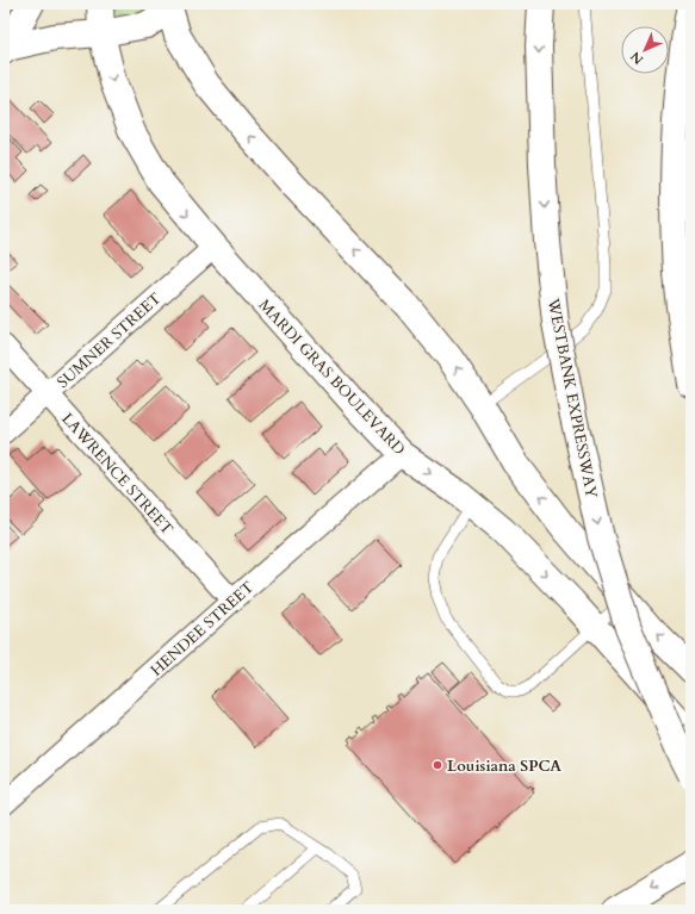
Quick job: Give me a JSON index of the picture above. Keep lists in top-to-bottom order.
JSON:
{
  "streets": {
    "main road": ["MARDI GRAS BOULEVARD", "WESTBANK EXPRESSWAY"],
    "street": ["SUMNER STREET", "LAWRENCE STREET", "HENDEE STREET"]
  },
  "crossings": [
    ["SUMNER STREET", "MARDI GRAS BOULEVARD"],
    ["SUMNER STREET", "LAWRENCE STREET"],
    ["MARDI GRAS BOULEVARD", "HENDEE STREET"],
    ["LAWRENCE STREET", "HENDEE STREET"]
  ],
  "places": ["Louisiana SPCA"],
  "north": "bottom left"
}
